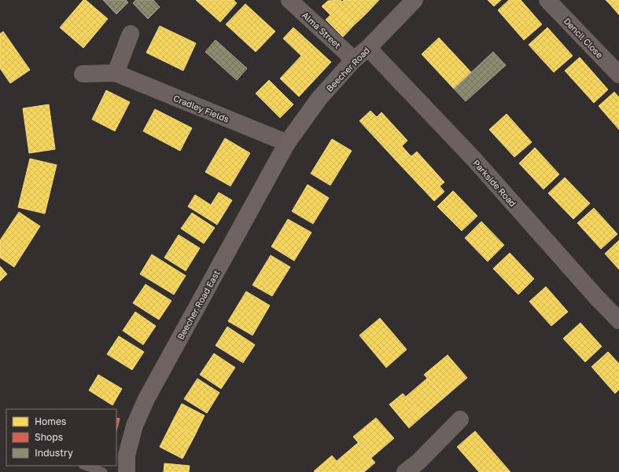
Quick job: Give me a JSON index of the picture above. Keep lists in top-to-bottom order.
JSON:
{
  "streets": {
    "street": [
      "Alma Street",
      "Dencil Close",
      "Beecher Road",
      "Cradley Fields",
      "Parkside Road",
      "Beecher Road East"
    ]
  },
  "crossings": [
    ["Alma Street", "Beecher Road"],
    ["Beecher Road", "Cradley Fields"],
    ["Beecher Road", "Parkside Road"],
    ["Beecher Road", "Beecher Road East"],
    ["Cradley Fields", "Beecher Road East"]
  ],
  "legend": ["Homes", "Shops", "Industry"]
}
